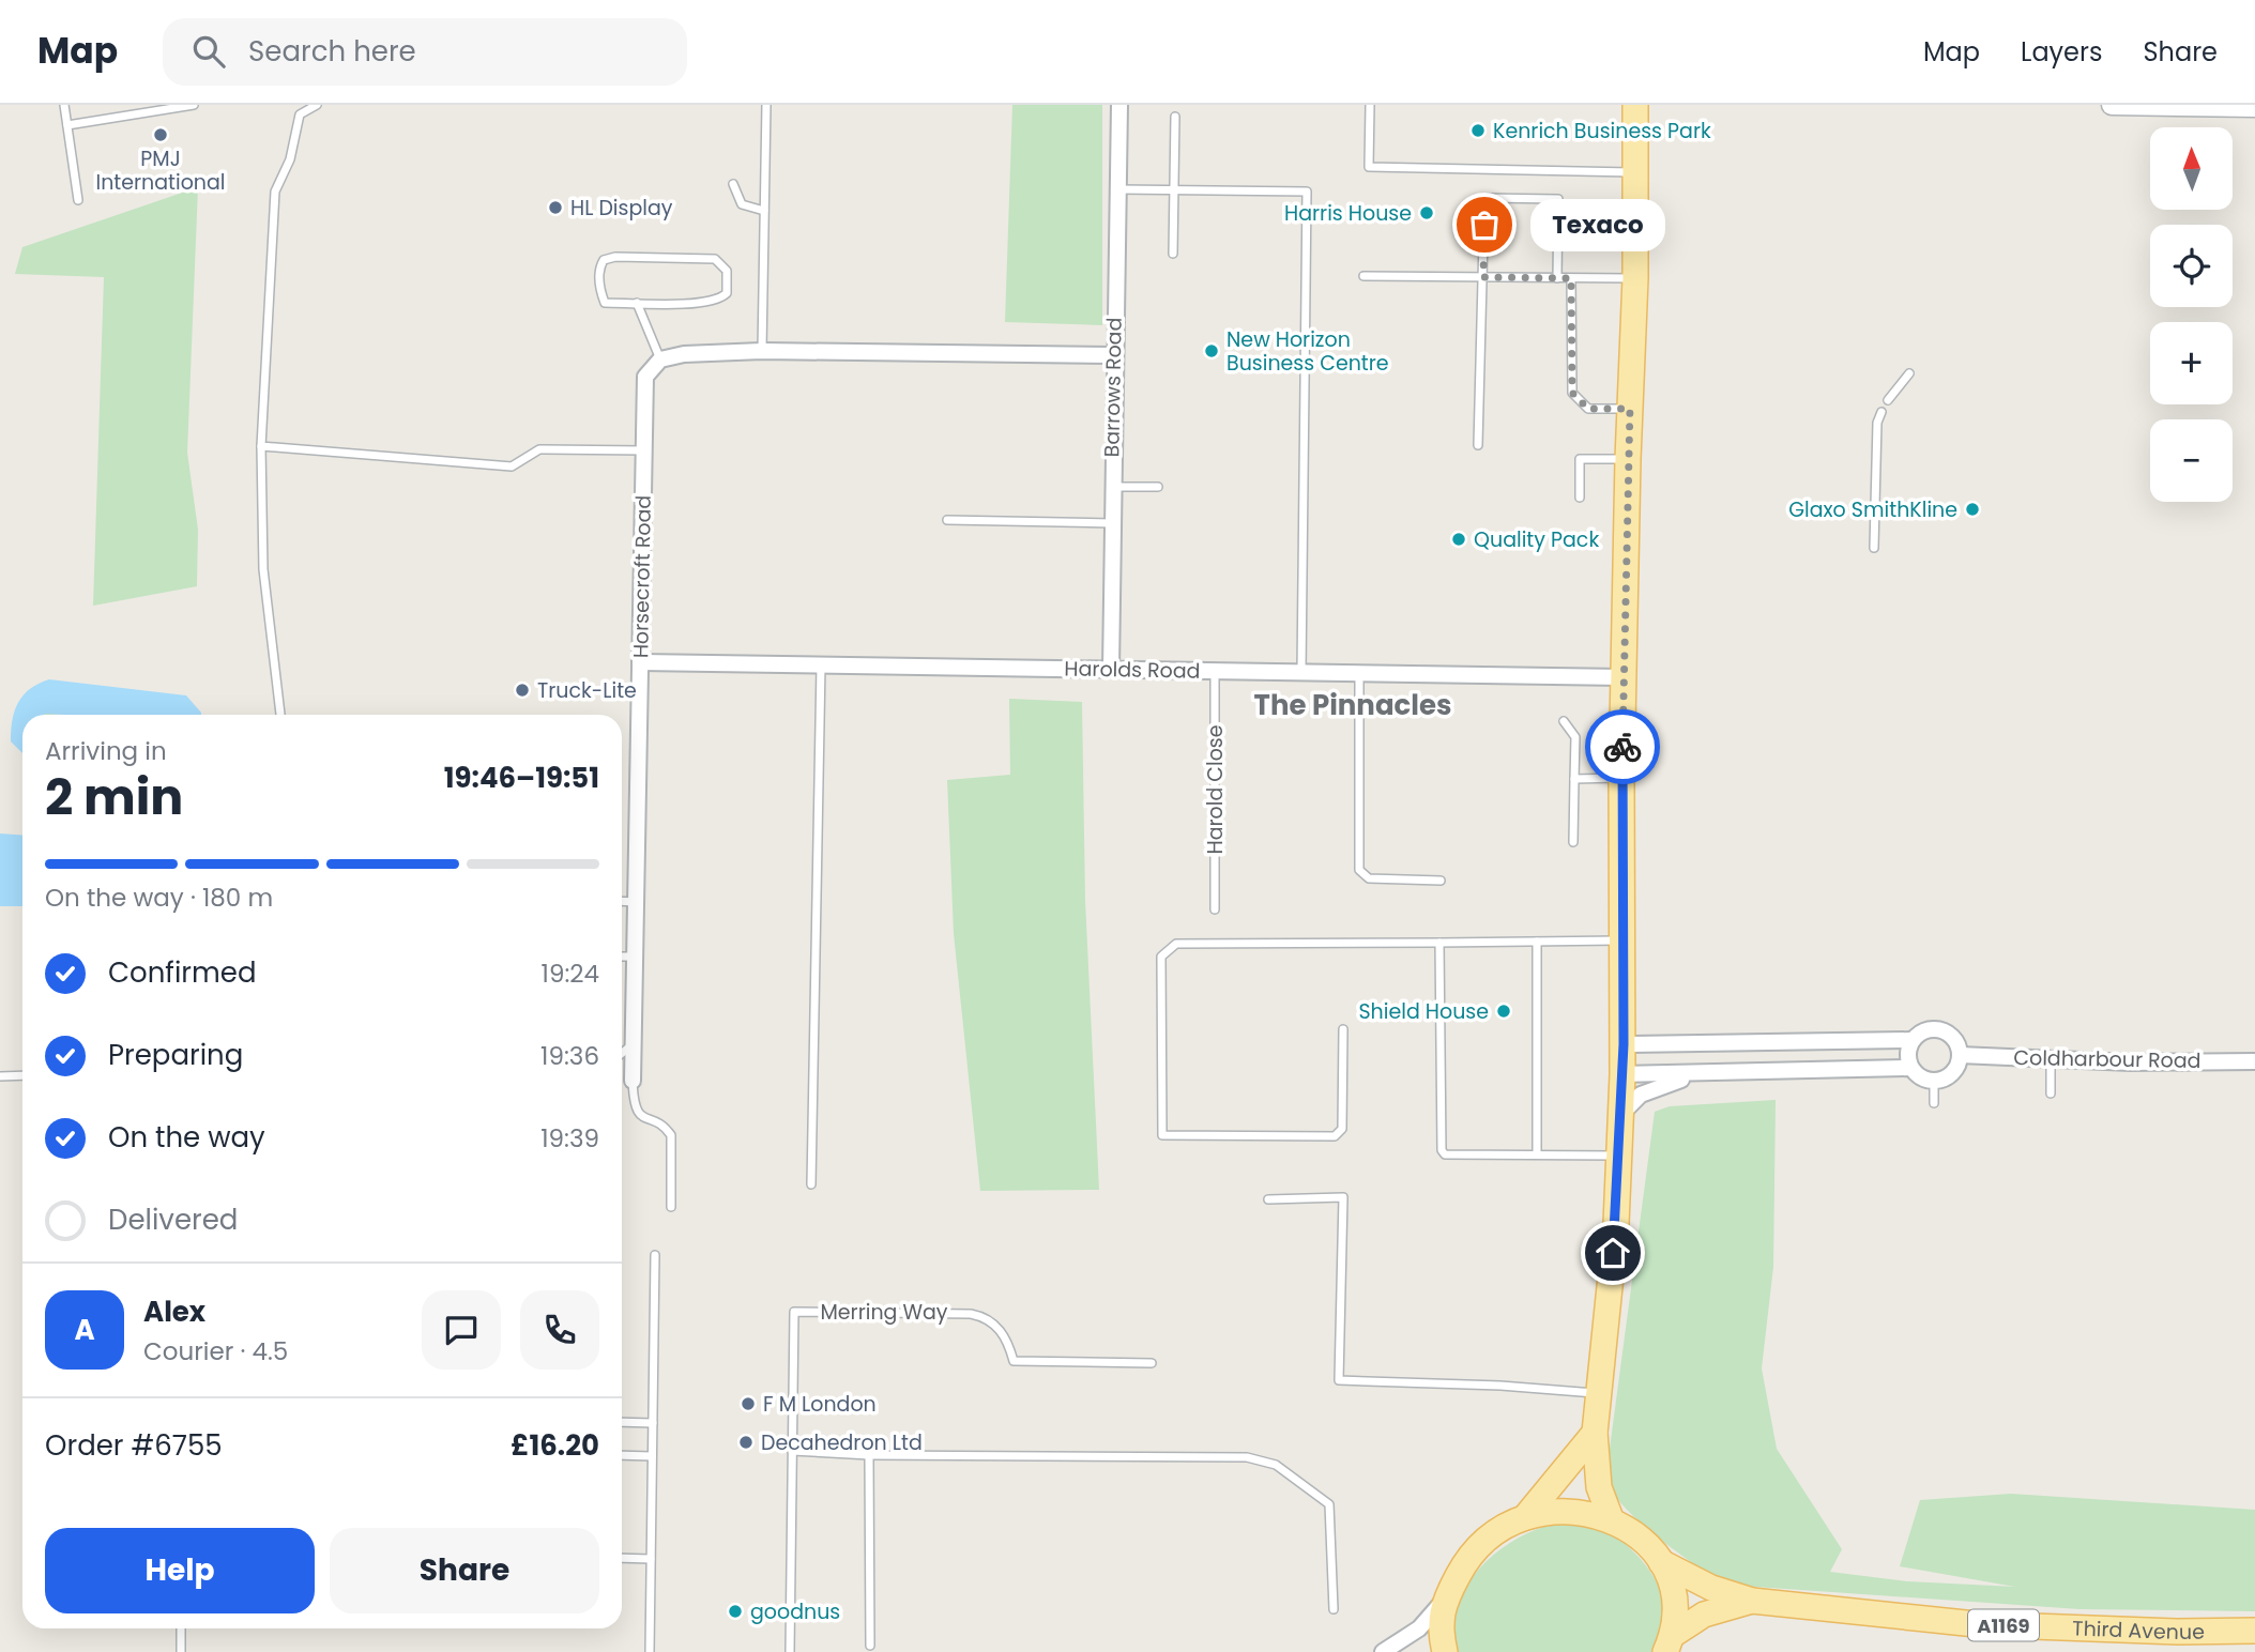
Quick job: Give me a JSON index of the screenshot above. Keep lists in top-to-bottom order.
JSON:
{
  "streets": {
    "main road": ["A1169", "Third Avenue"],
    "street": [
      "Barrows Road",
      "Horsecroft Road",
      "Harolds Road",
      "Coldharbour Road"
    ],
    "lane": ["Harold Close", "Merring Way"]
  },
  "crossings": [
    ["Barrows Road", "Harolds Road"],
    ["Horsecroft Road", "Harolds Road"],
    ["Harolds Road", "Harold Close"]
  ],
  "districts": ["The Pinnacles"],
  "places": [
    "Kenrich Business Park",
    "PMJ International",
    "HL Display",
    "Harris House",
    "Texaco",
    "New Horizon Business Centre",
    "Glaxo SmithKline",
    "Quality Pack",
    "Truck-Lite",
    "Shield House",
    "F M London",
    "Decahedron Ltd",
    "goodnus"
  ],
  "north": "top",
  "page": {
    "header": "Map",
    "search": "Search here",
    "nav": ["Map", "Layers", "Share"],
    "map_buttons": ["+", "−"],
    "bubble": "Texaco",
    "heading": ["2 min", "Arriving in", "19:46–19:51"],
    "panel": [
      "Alex",
      "Courier · 4.5",
      "Order #6755",
      "£16.20"
    ],
    "bar": "On the way · 180 m",
    "list": [
      ["Confirmed", "19:24"],
      ["Preparing", "19:36"],
      ["On the way", "19:39"],
      "Delivered"
    ],
    "round": "A",
    "buttons": ["Help", "Share"]
  }
}
